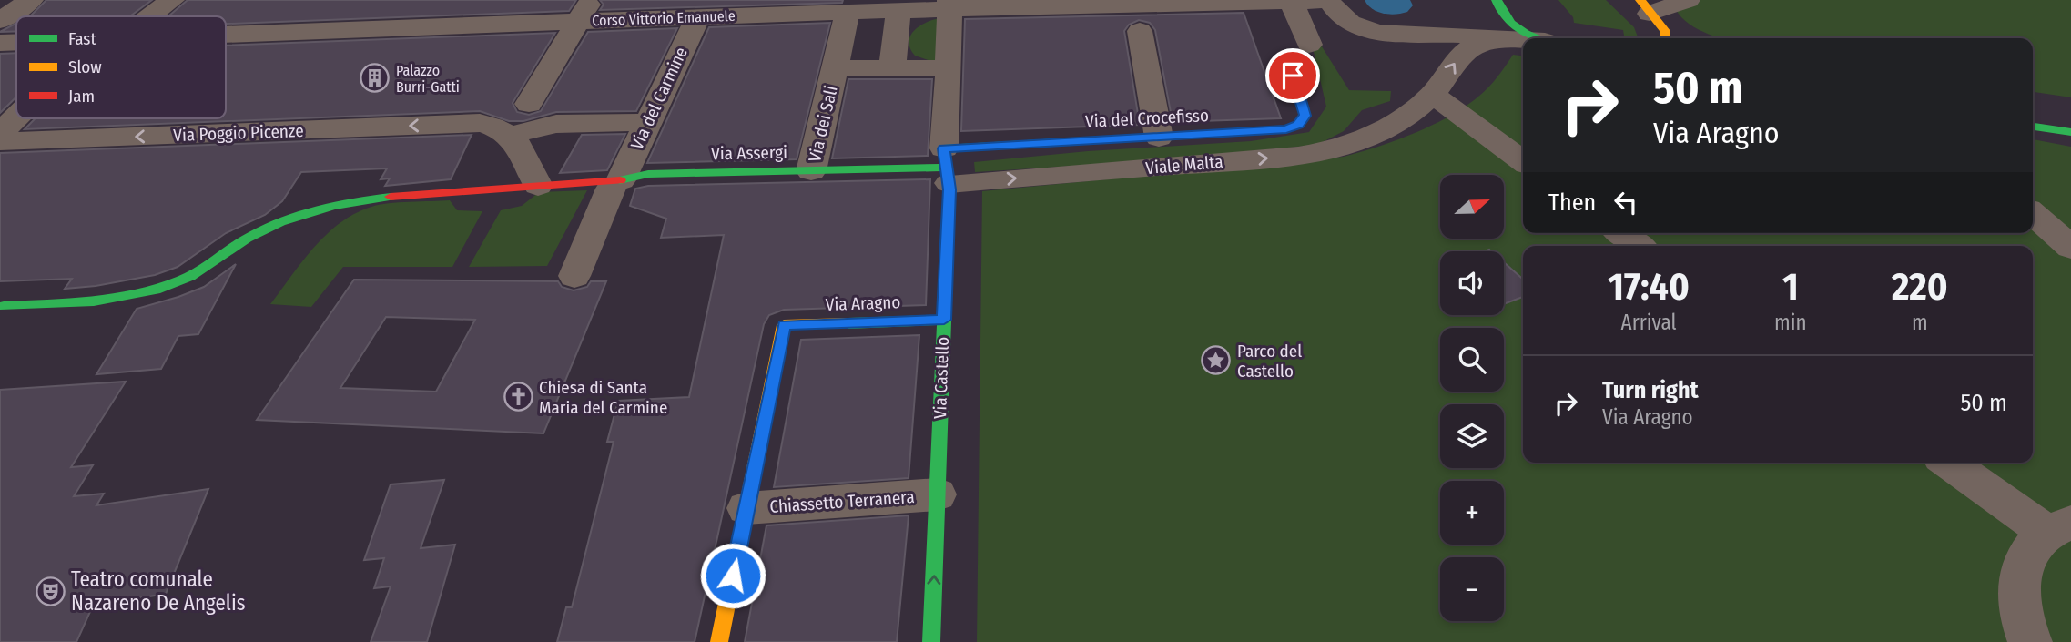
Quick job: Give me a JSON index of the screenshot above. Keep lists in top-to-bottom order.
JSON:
{
  "streets": {
    "street": [
      "Corso Vittorio Emanuele",
      "Via del Carmine",
      "Via del Crocefisso",
      "Via dei Sali",
      "Via Poggio Picenze",
      "Via Assergi",
      "Viale Malta",
      "Via Aragno",
      "Via Castello",
      "Chiassetto Terranera"
    ]
  },
  "crossings": [
    ["Corso Vittorio Emanuele", "Via del Carmine"],
    ["Corso Vittorio Emanuele", "Via dei Sali"],
    ["Corso Vittorio Emanuele", "Via Castello"],
    ["Via del Carmine", "Via Assergi"],
    ["Via del Crocefisso", "Via Assergi"],
    ["Via del Crocefisso", "Viale Malta"],
    ["Via del Crocefisso", "Via Castello"],
    ["Via dei Sali", "Via Assergi"],
    ["Via Assergi", "Viale Malta"],
    ["Via Assergi", "Via Castello"],
    ["Viale Malta", "Via Castello"],
    ["Via Aragno", "Via Castello"],
    ["Via Aragno", "Chiassetto Terranera"],
    ["Via Castello", "Chiassetto Terranera"]
  ],
  "one_way": ["Via Poggio Picenze", "Viale Malta"],
  "places": {
    "building": ["Palazzo Burri-Gatti"],
    "place": ["Parco del Castello"],
    "church": ["Chiesa di Santa Maria del Carmine"],
    "theatre": ["Teatro comunale Nazareno De Angelis"]
  },
  "legend": ["Fast", "Slow", "Jam"],
  "north": "right",
  "page": {
    "turn": ["50 m", "Via Aragno"],
    "then": "Then",
    "map_buttons": ["+", "−"],
    "eta": [
      "17:40",
      "Arrival",
      "1",
      "min",
      "220",
      "m"
    ],
    "list": [
      {
        "name": "Turn right",
        "note": "Via Aragno",
        "value": "50 m"
      }
    ]
  }
}
